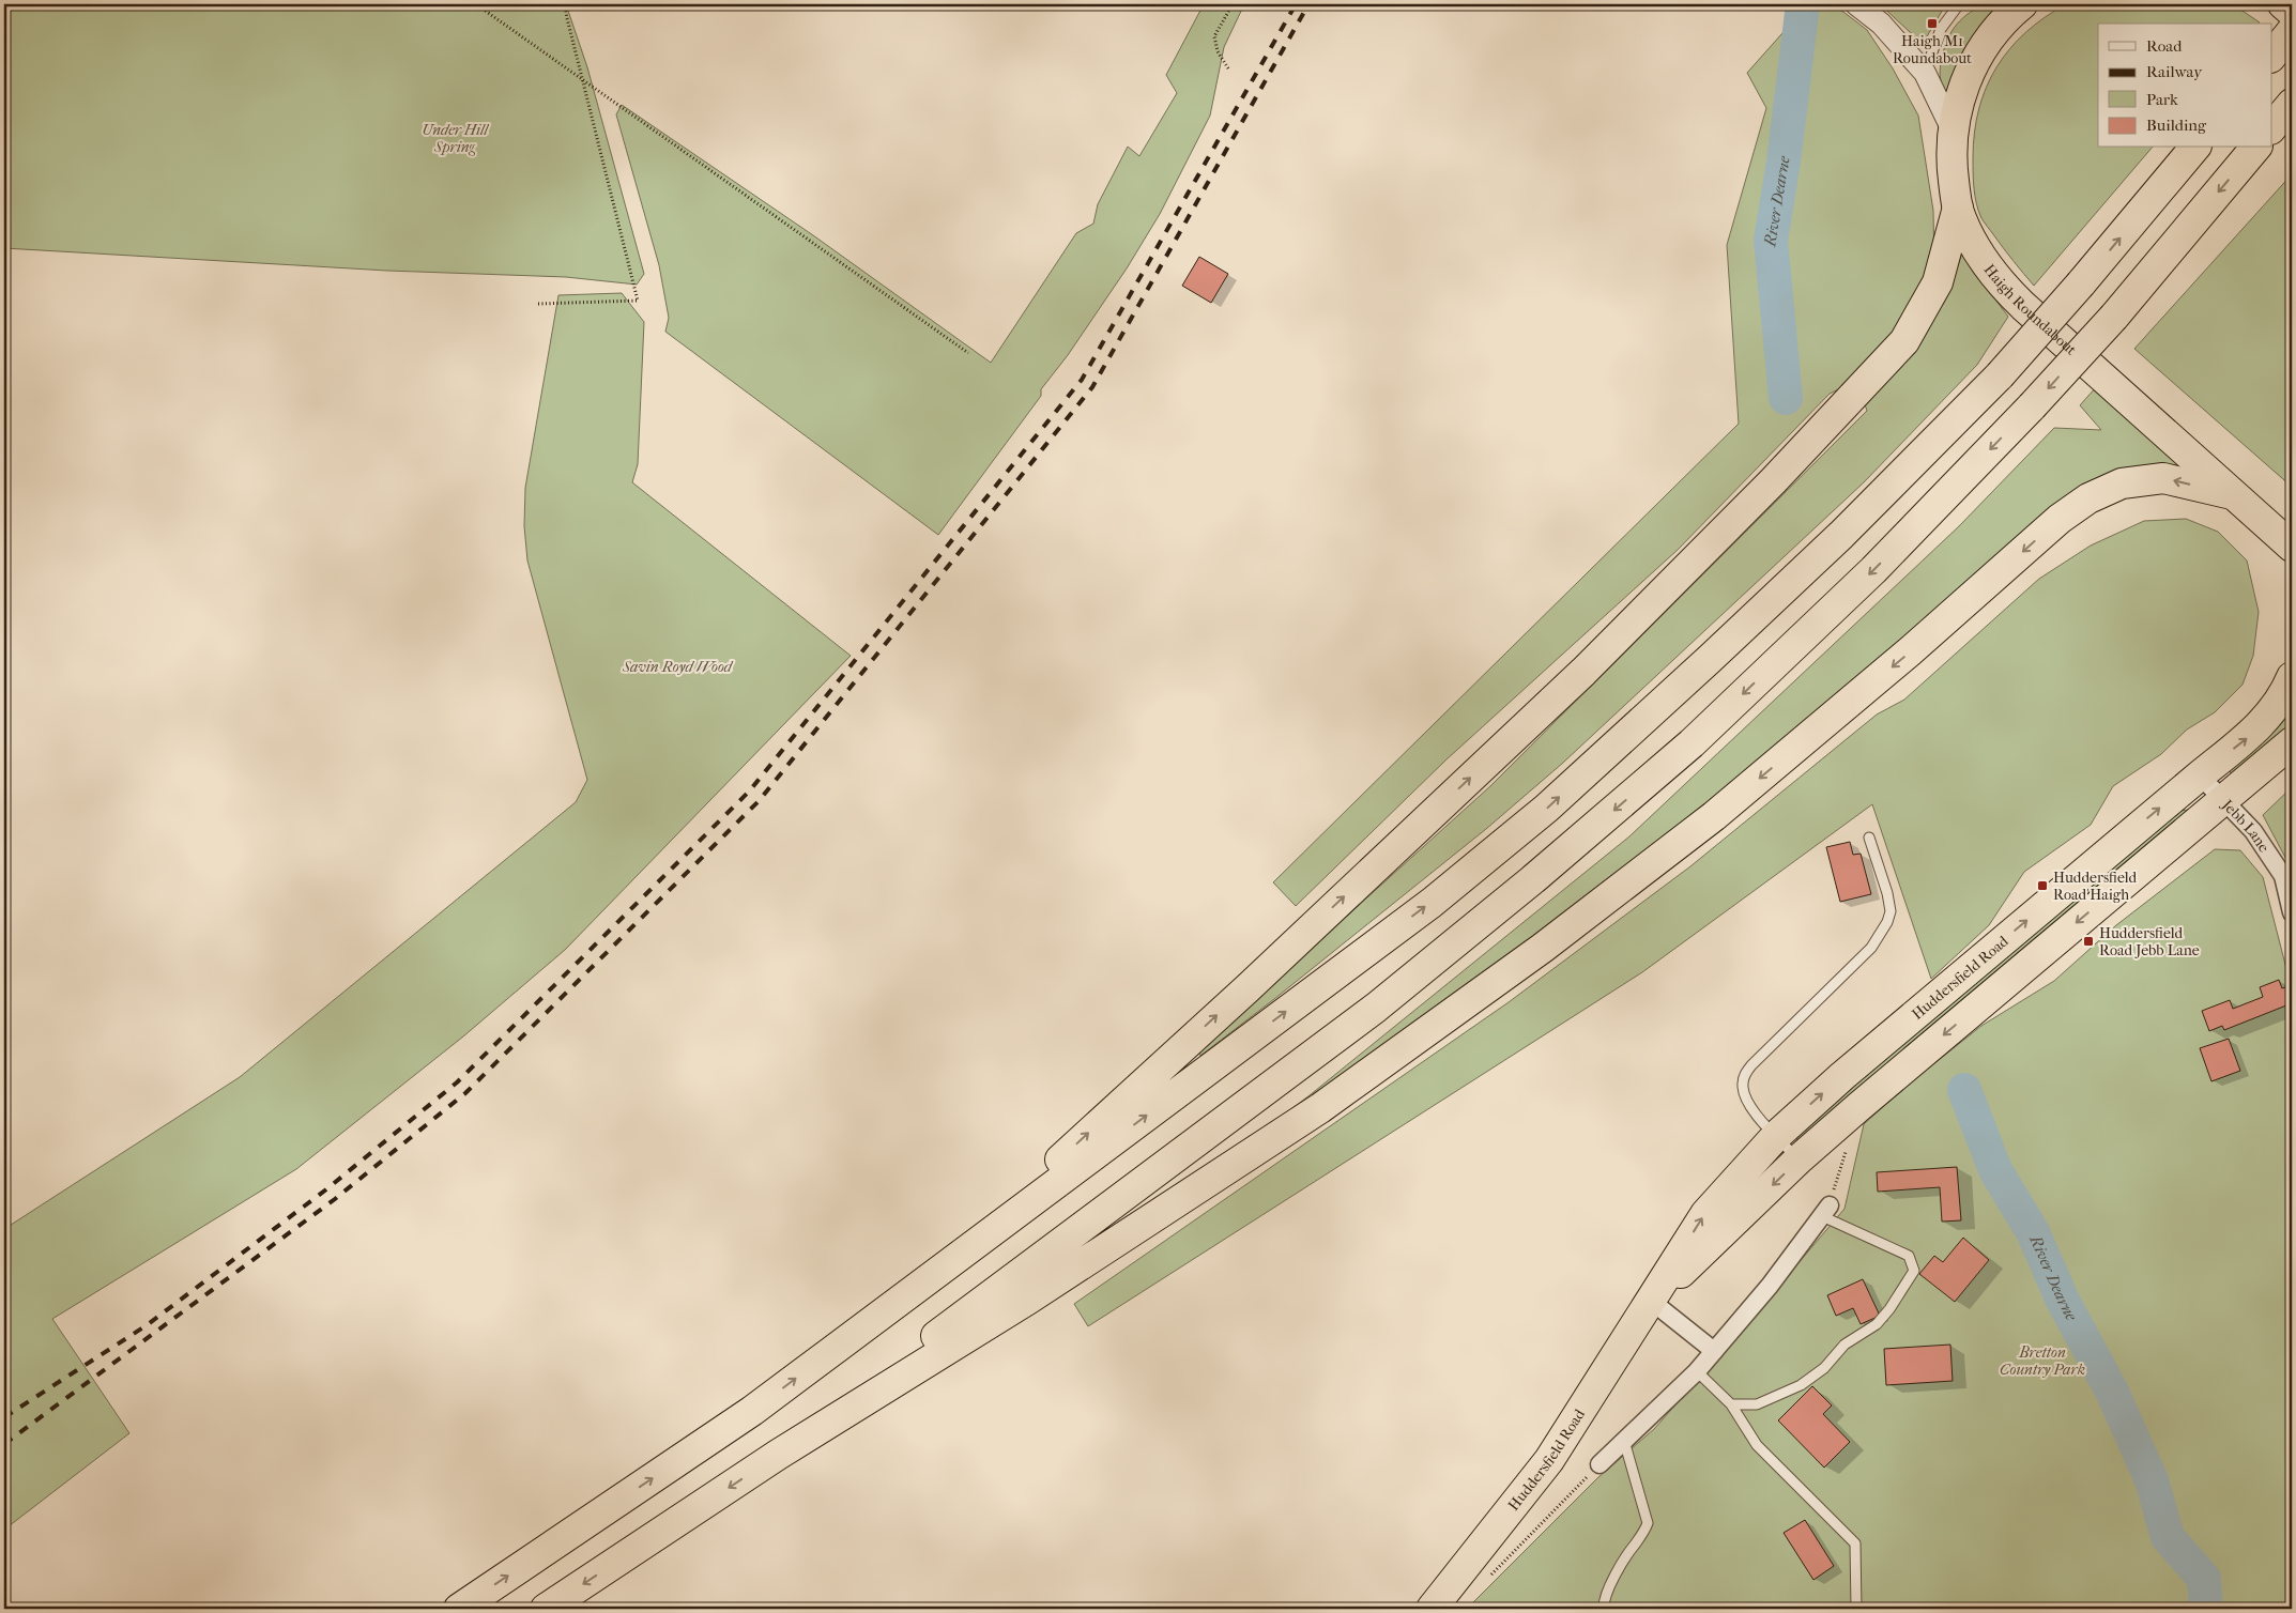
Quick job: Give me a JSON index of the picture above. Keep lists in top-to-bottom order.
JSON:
{
  "streets": {
    "highway": ["Haigh Roundabout", "Huddersfield Road"],
    "street": ["Jebb Lane"]
  },
  "crossings": [
    ["Jebb Lane", "Huddersfield Road"]
  ],
  "water": ["River Dearne"],
  "parks": ["Under Hill Spring", "Savin Royd Wood", "Bretton Country Park"],
  "places": {
    "transit": ["Haigh/M1 Roundabout", "Huddersfield Road Haigh", "Huddersfield Road Jebb Lane"]
  },
  "legend": [
    "Road",
    "Railway",
    "Park",
    "Building"
  ]
}
